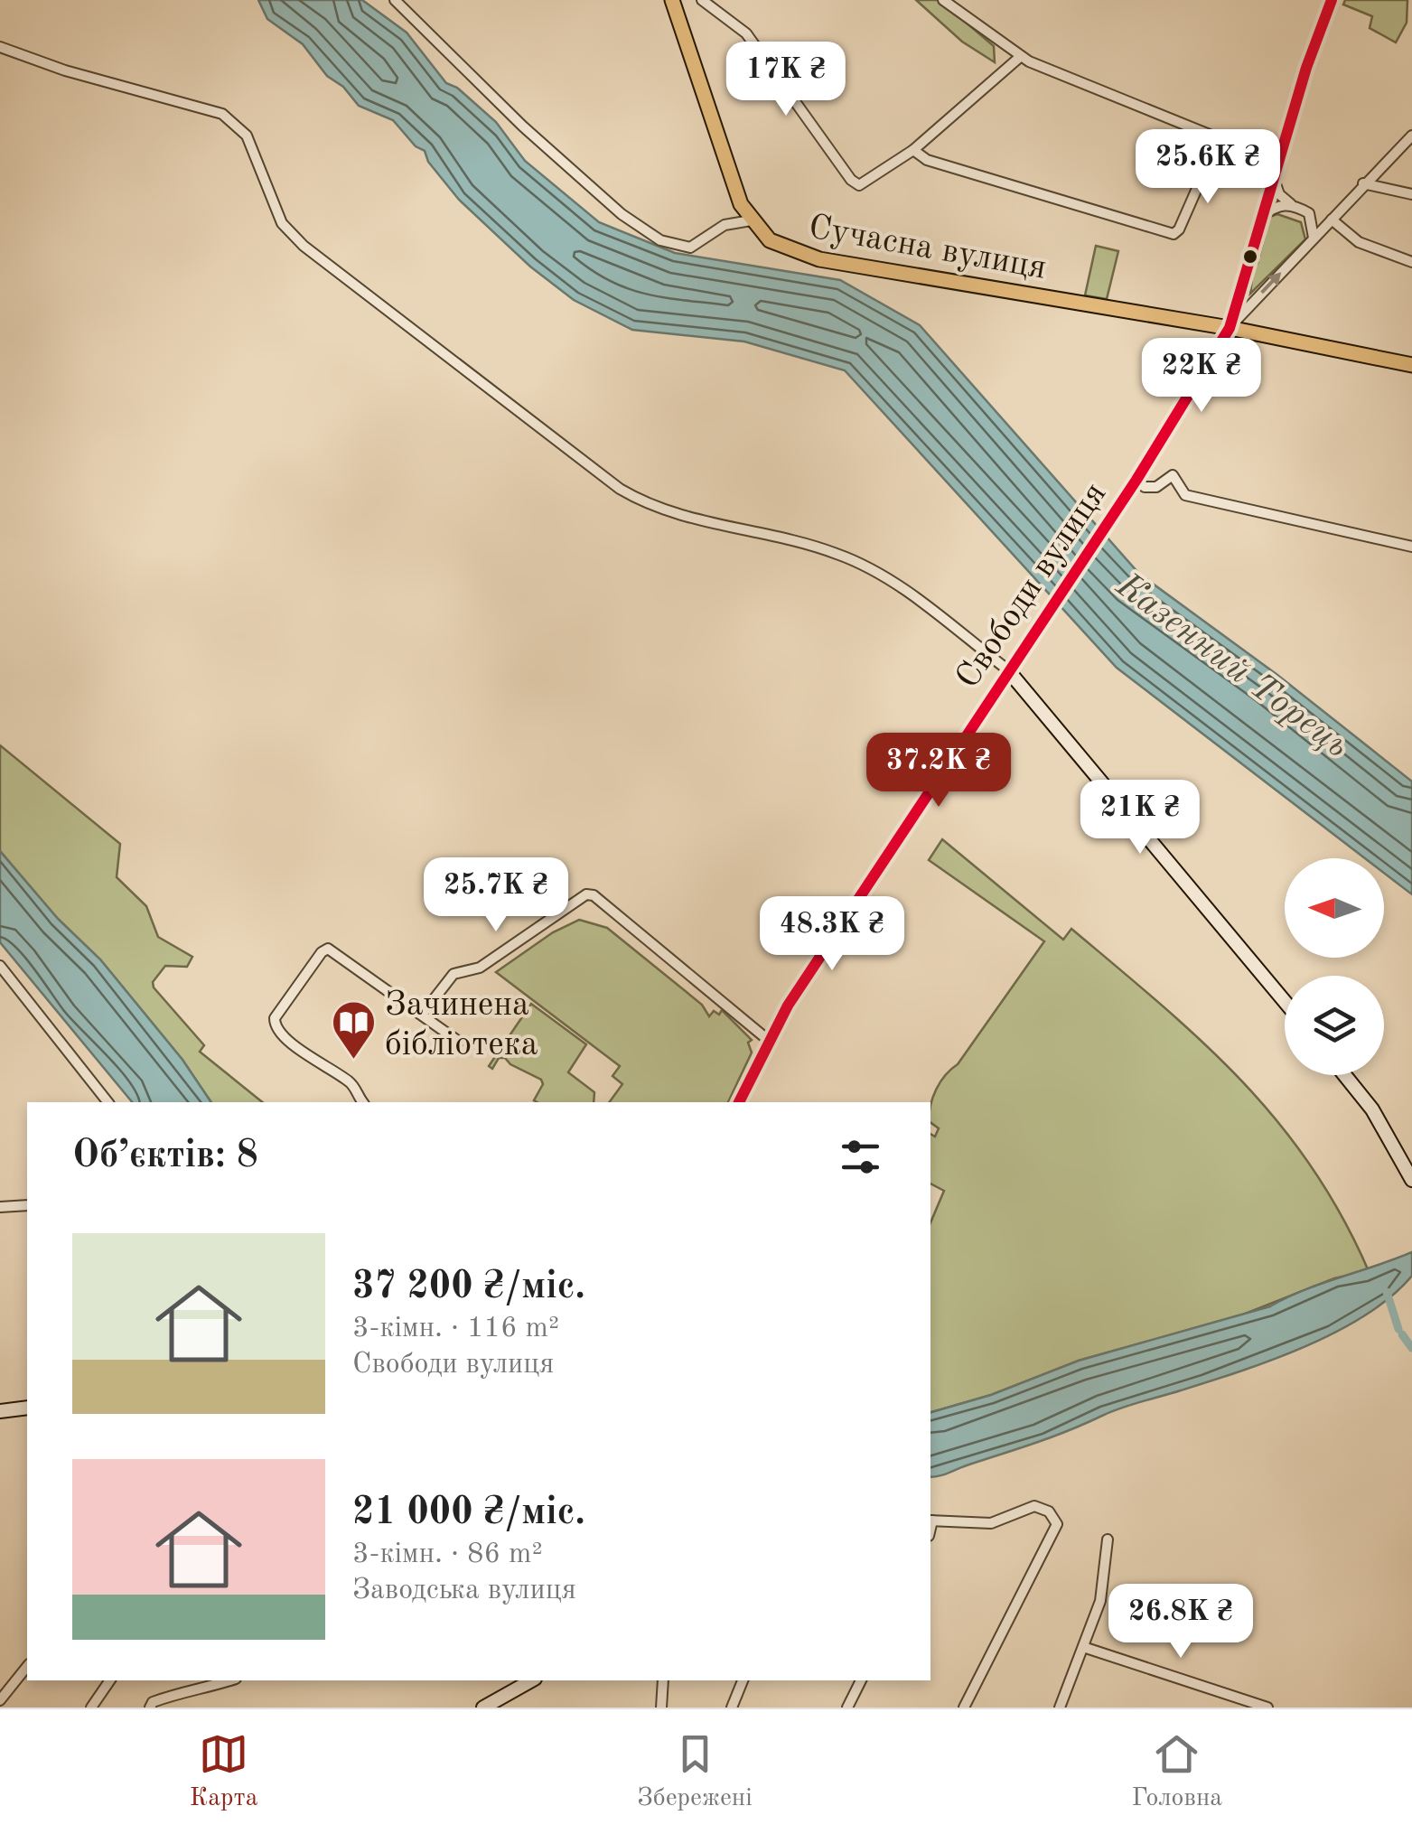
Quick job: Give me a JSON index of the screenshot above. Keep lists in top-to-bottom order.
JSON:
{
  "streets": {
    "main road": ["Сучасна вулиця", "Свободи вулиця"]
  },
  "crossings": [
    ["Сучасна вулиця", "Свободи вулиця"]
  ],
  "water": ["Казенний Торець"],
  "places": {
    "library": ["Зачинена бібліотека"]
  },
  "north": "left",
  "page": {
    "price": [
      "17K ₴",
      "25.6K ₴",
      "22K ₴",
      "37.2K ₴",
      "21K ₴",
      "25.7K ₴",
      "48.3K ₴",
      "26.8K ₴"
    ],
    "heading": "Об’єктів: 8",
    "list": [
      {
        "name": "37 200 ₴/міс.",
        "note": "3-кімн. · 116 m² · Свободи вулиця"
      },
      {
        "name": "21 000 ₴/міс.",
        "note": "3-кімн. · 86 m² · Заводська вулиця"
      }
    ],
    "tabs": ["Карта", "Збережені", "Головна"]
  }
}
